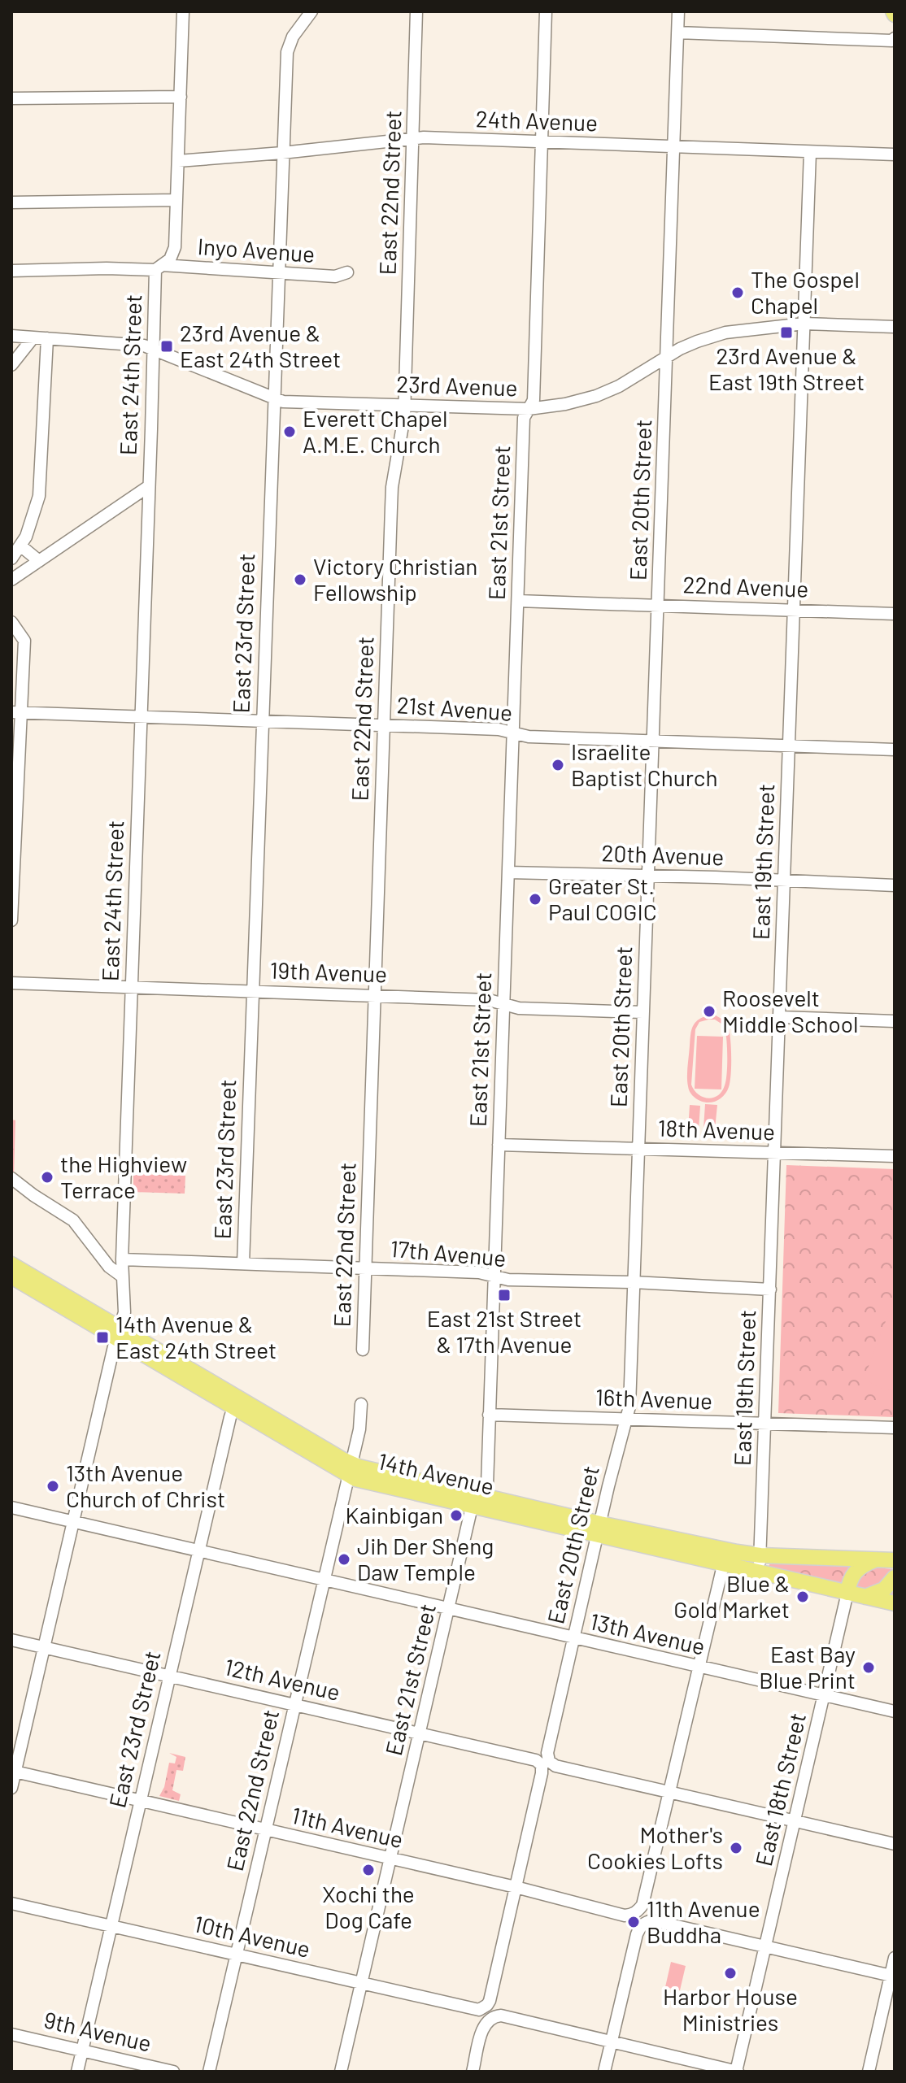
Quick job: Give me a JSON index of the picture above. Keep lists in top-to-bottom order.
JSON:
{
  "streets": {
    "main road": ["14th Avenue"],
    "street": [
      "24th Avenue",
      "East 22nd Street",
      "Inyo Avenue",
      "East 24th Street",
      "23rd Avenue",
      "East 20th Street",
      "East 21st Street",
      "22nd Avenue",
      "East 23rd Street",
      "21st Avenue",
      "20th Avenue",
      "East 19th Street",
      "19th Avenue",
      "18th Avenue",
      "17th Avenue",
      "16th Avenue",
      "13th Avenue",
      "12th Avenue",
      "East 18th Street",
      "11th Avenue",
      "10th Avenue",
      "9th Avenue"
    ]
  },
  "crossings": [
    ["24th Avenue", "East 22nd Street"],
    ["24th Avenue", "East 24th Street"],
    ["24th Avenue", "East 20th Street"],
    ["24th Avenue", "East 21st Street"],
    ["24th Avenue", "East 23rd Street"],
    ["24th Avenue", "East 19th Street"],
    ["East 22nd Street", "23rd Avenue"],
    ["East 22nd Street", "21st Avenue"],
    ["East 22nd Street", "19th Avenue"],
    ["East 22nd Street", "17th Avenue"],
    ["East 22nd Street", "14th Avenue"],
    ["East 22nd Street", "13th Avenue"],
    ["East 22nd Street", "12th Avenue"],
    ["East 22nd Street", "11th Avenue"],
    ["East 22nd Street", "10th Avenue"],
    ["Inyo Avenue", "East 24th Street"],
    ["Inyo Avenue", "East 23rd Street"],
    ["East 24th Street", "23rd Avenue"],
    ["East 24th Street", "21st Avenue"],
    ["East 24th Street", "19th Avenue"],
    ["East 24th Street", "17th Avenue"],
    ["East 24th Street", "14th Avenue"],
    ["East 24th Street", "13th Avenue"],
    ["East 24th Street", "12th Avenue"],
    ["East 24th Street", "11th Avenue"],
    ["23rd Avenue", "East 20th Street"],
    ["23rd Avenue", "East 21st Street"],
    ["23rd Avenue", "East 23rd Street"],
    ["23rd Avenue", "East 19th Street"],
    ["East 20th Street", "22nd Avenue"],
    ["East 20th Street", "21st Avenue"],
    ["East 20th Street", "20th Avenue"],
    ["East 20th Street", "19th Avenue"],
    ["East 20th Street", "18th Avenue"],
    ["East 20th Street", "17th Avenue"],
    ["East 20th Street", "16th Avenue"],
    ["East 20th Street", "14th Avenue"],
    ["East 20th Street", "13th Avenue"],
    ["East 20th Street", "12th Avenue"],
    ["East 20th Street", "11th Avenue"],
    ["East 20th Street", "10th Avenue"],
    ["East 21st Street", "22nd Avenue"],
    ["East 21st Street", "21st Avenue"],
    ["East 21st Street", "20th Avenue"],
    ["East 21st Street", "19th Avenue"],
    ["East 21st Street", "18th Avenue"],
    ["East 21st Street", "17th Avenue"],
    ["East 21st Street", "16th Avenue"],
    ["East 21st Street", "14th Avenue"],
    ["East 21st Street", "13th Avenue"],
    ["East 21st Street", "12th Avenue"],
    ["East 21st Street", "11th Avenue"],
    ["East 21st Street", "10th Avenue"],
    ["22nd Avenue", "East 19th Street"],
    ["East 23rd Street", "21st Avenue"],
    ["East 23rd Street", "19th Avenue"],
    ["East 23rd Street", "17th Avenue"],
    ["East 23rd Street", "14th Avenue"],
    ["East 23rd Street", "13th Avenue"],
    ["East 23rd Street", "12th Avenue"],
    ["East 23rd Street", "11th Avenue"],
    ["East 23rd Street", "10th Avenue"],
    ["East 23rd Street", "9th Avenue"],
    ["21st Avenue", "East 19th Street"],
    ["20th Avenue", "East 19th Street"],
    ["East 19th Street", "18th Avenue"],
    ["East 19th Street", "17th Avenue"],
    ["East 19th Street", "16th Avenue"],
    ["East 19th Street", "14th Avenue"],
    ["14th Avenue", "East 18th Street"],
    ["13th Avenue", "East 18th Street"],
    ["12th Avenue", "East 18th Street"],
    ["12th Avenue", "11th Avenue"],
    ["East 18th Street", "10th Avenue"]
  ],
  "places": {
    "other": [
      "The Gospel Chapel",
      "Everett Chapel A.M.E. Church",
      "Victory Christian Fellowship",
      "Israelite Baptist Church",
      "Greater St. Paul COGIC",
      "Roosevelt Middle School",
      "the Highview Terrace",
      "13th Avenue Church of Christ",
      "Kainbigan",
      "Jih Der Sheng Daw Temple",
      "Blue & Gold Market",
      "East Bay Blue Print",
      "Mother's Cookies Lofts",
      "Xochi the Dog Cafe",
      "11th Avenue Buddha",
      "Harbor House Ministries"
    ],
    "transit": [
      "23rd Avenue & East 19th Street",
      "23rd Avenue & East 24th Street",
      "East 21st Street & 17th Avenue",
      "14th Avenue & East 24th Street"
    ]
  }
}
